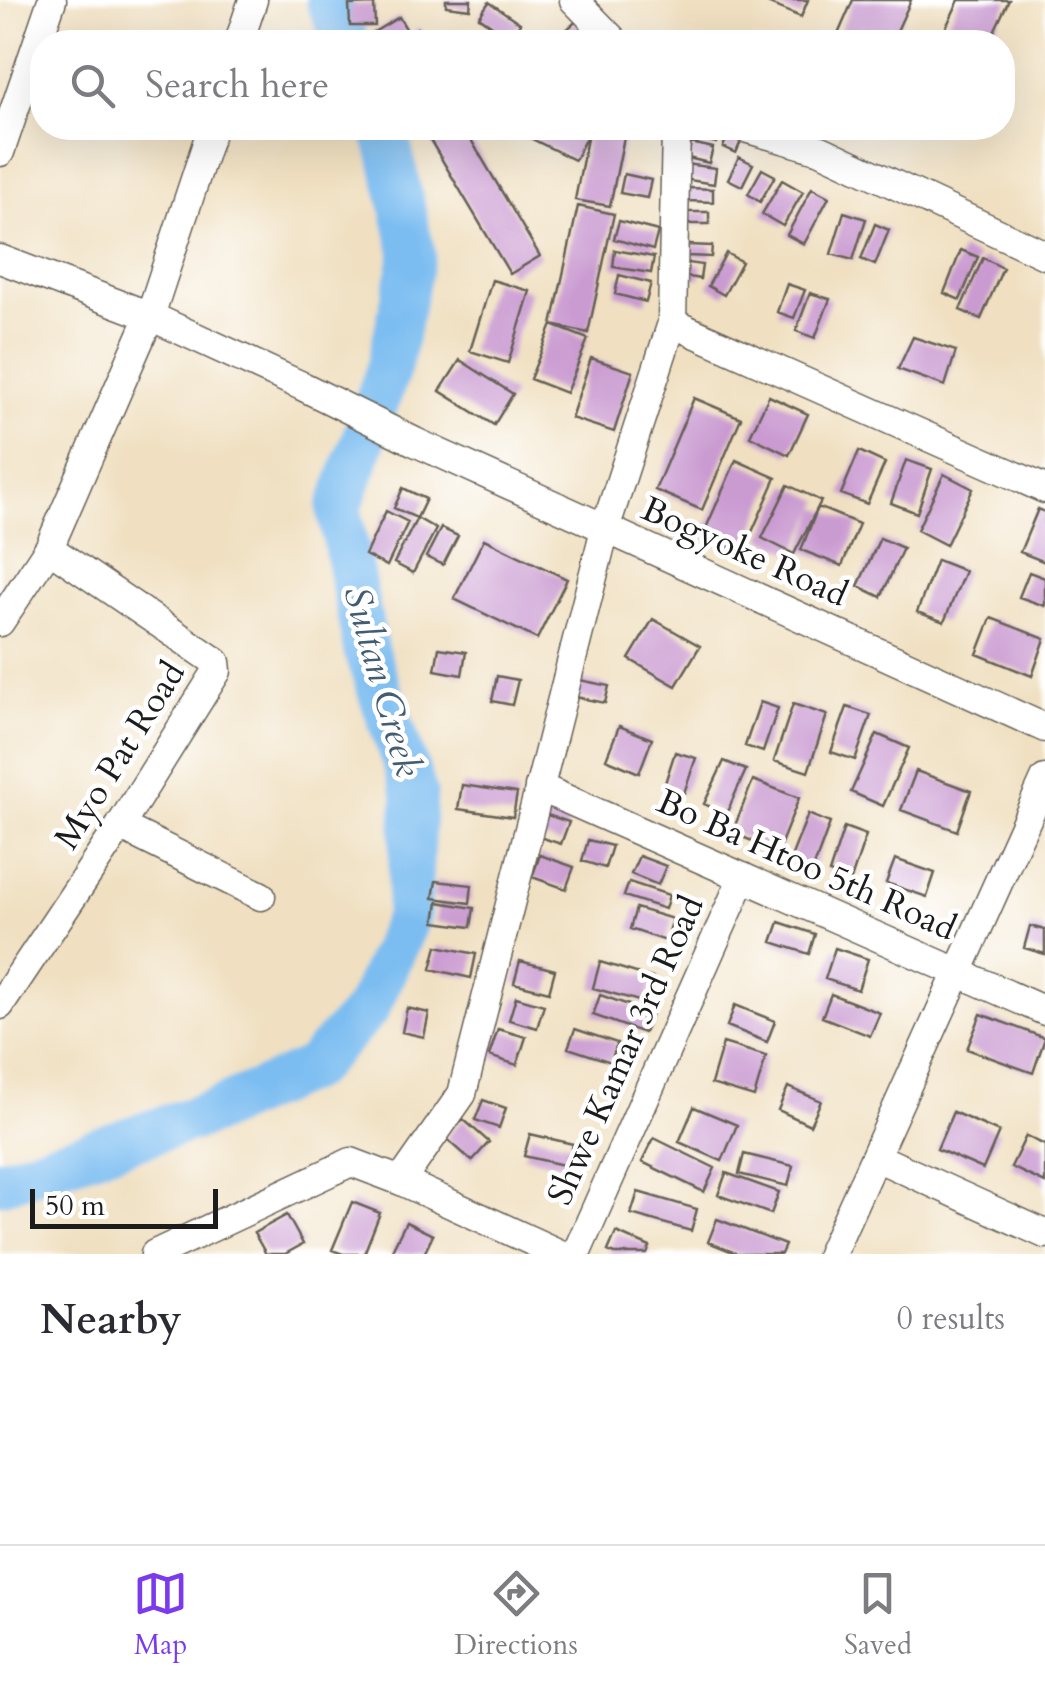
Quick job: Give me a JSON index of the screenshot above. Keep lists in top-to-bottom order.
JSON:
{
  "streets": {
    "street": [
      "Bogyoke Road",
      "Myo Pat Road",
      "Bo Ba Htoo 5th Road",
      "Shwe Kamar 3rd Road"
    ]
  },
  "crossings": [
    ["Bo Ba Htoo 5th Road", "Shwe Kamar 3rd Road"]
  ],
  "water": ["Sultan Creek"],
  "scale_bar": "50 m",
  "page": {
    "search": "Search here",
    "scale": "50 m",
    "heading": ["Nearby", "0 results"],
    "nav": ["Map", "Directions", "Saved"]
  }
}
